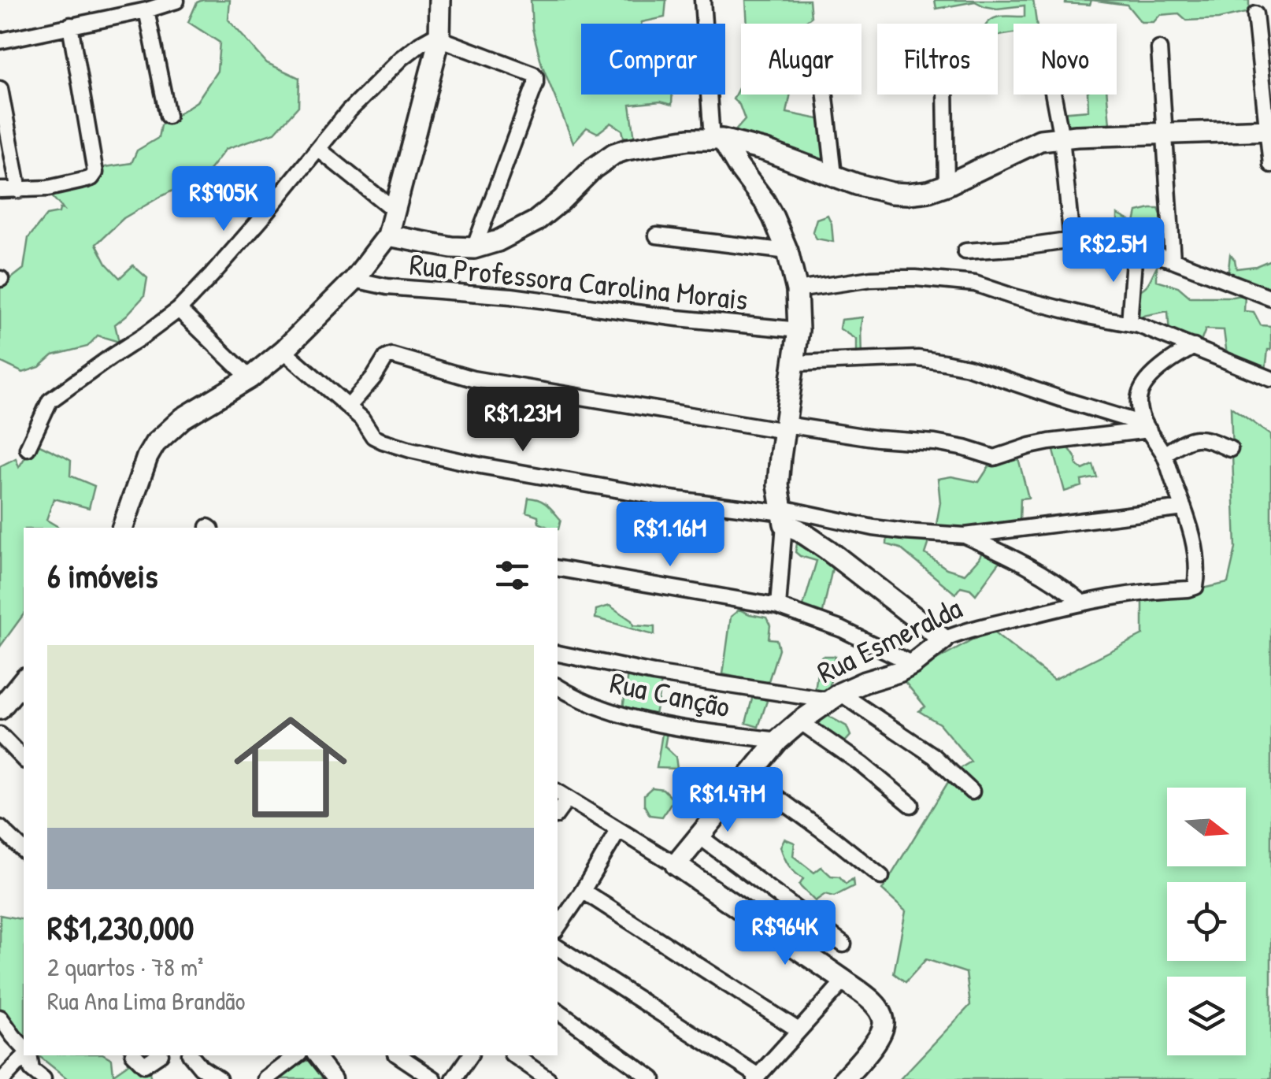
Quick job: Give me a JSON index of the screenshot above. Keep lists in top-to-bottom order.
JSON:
{
  "streets": {
    "street": ["Rua Professora Carolina Morais", "Rua Esmeralda", "Rua Canção"]
  },
  "crossings": [
    ["Rua Esmeralda", "Rua Canção"]
  ],
  "north": "right",
  "page": {
    "chip": [
      "Comprar",
      "Alugar",
      "Filtros",
      "Novo"
    ],
    "price": [
      "R$905K",
      "R$2.5M",
      "R$1.23M",
      "R$1.16M",
      "R$1.47M",
      "R$964K"
    ],
    "heading": "6 imóveis",
    "list": [
      {
        "name": "R$1,230,000",
        "note": "2 quartos · 78 m² · Rua Ana Lima Brandão"
      }
    ]
  }
}
